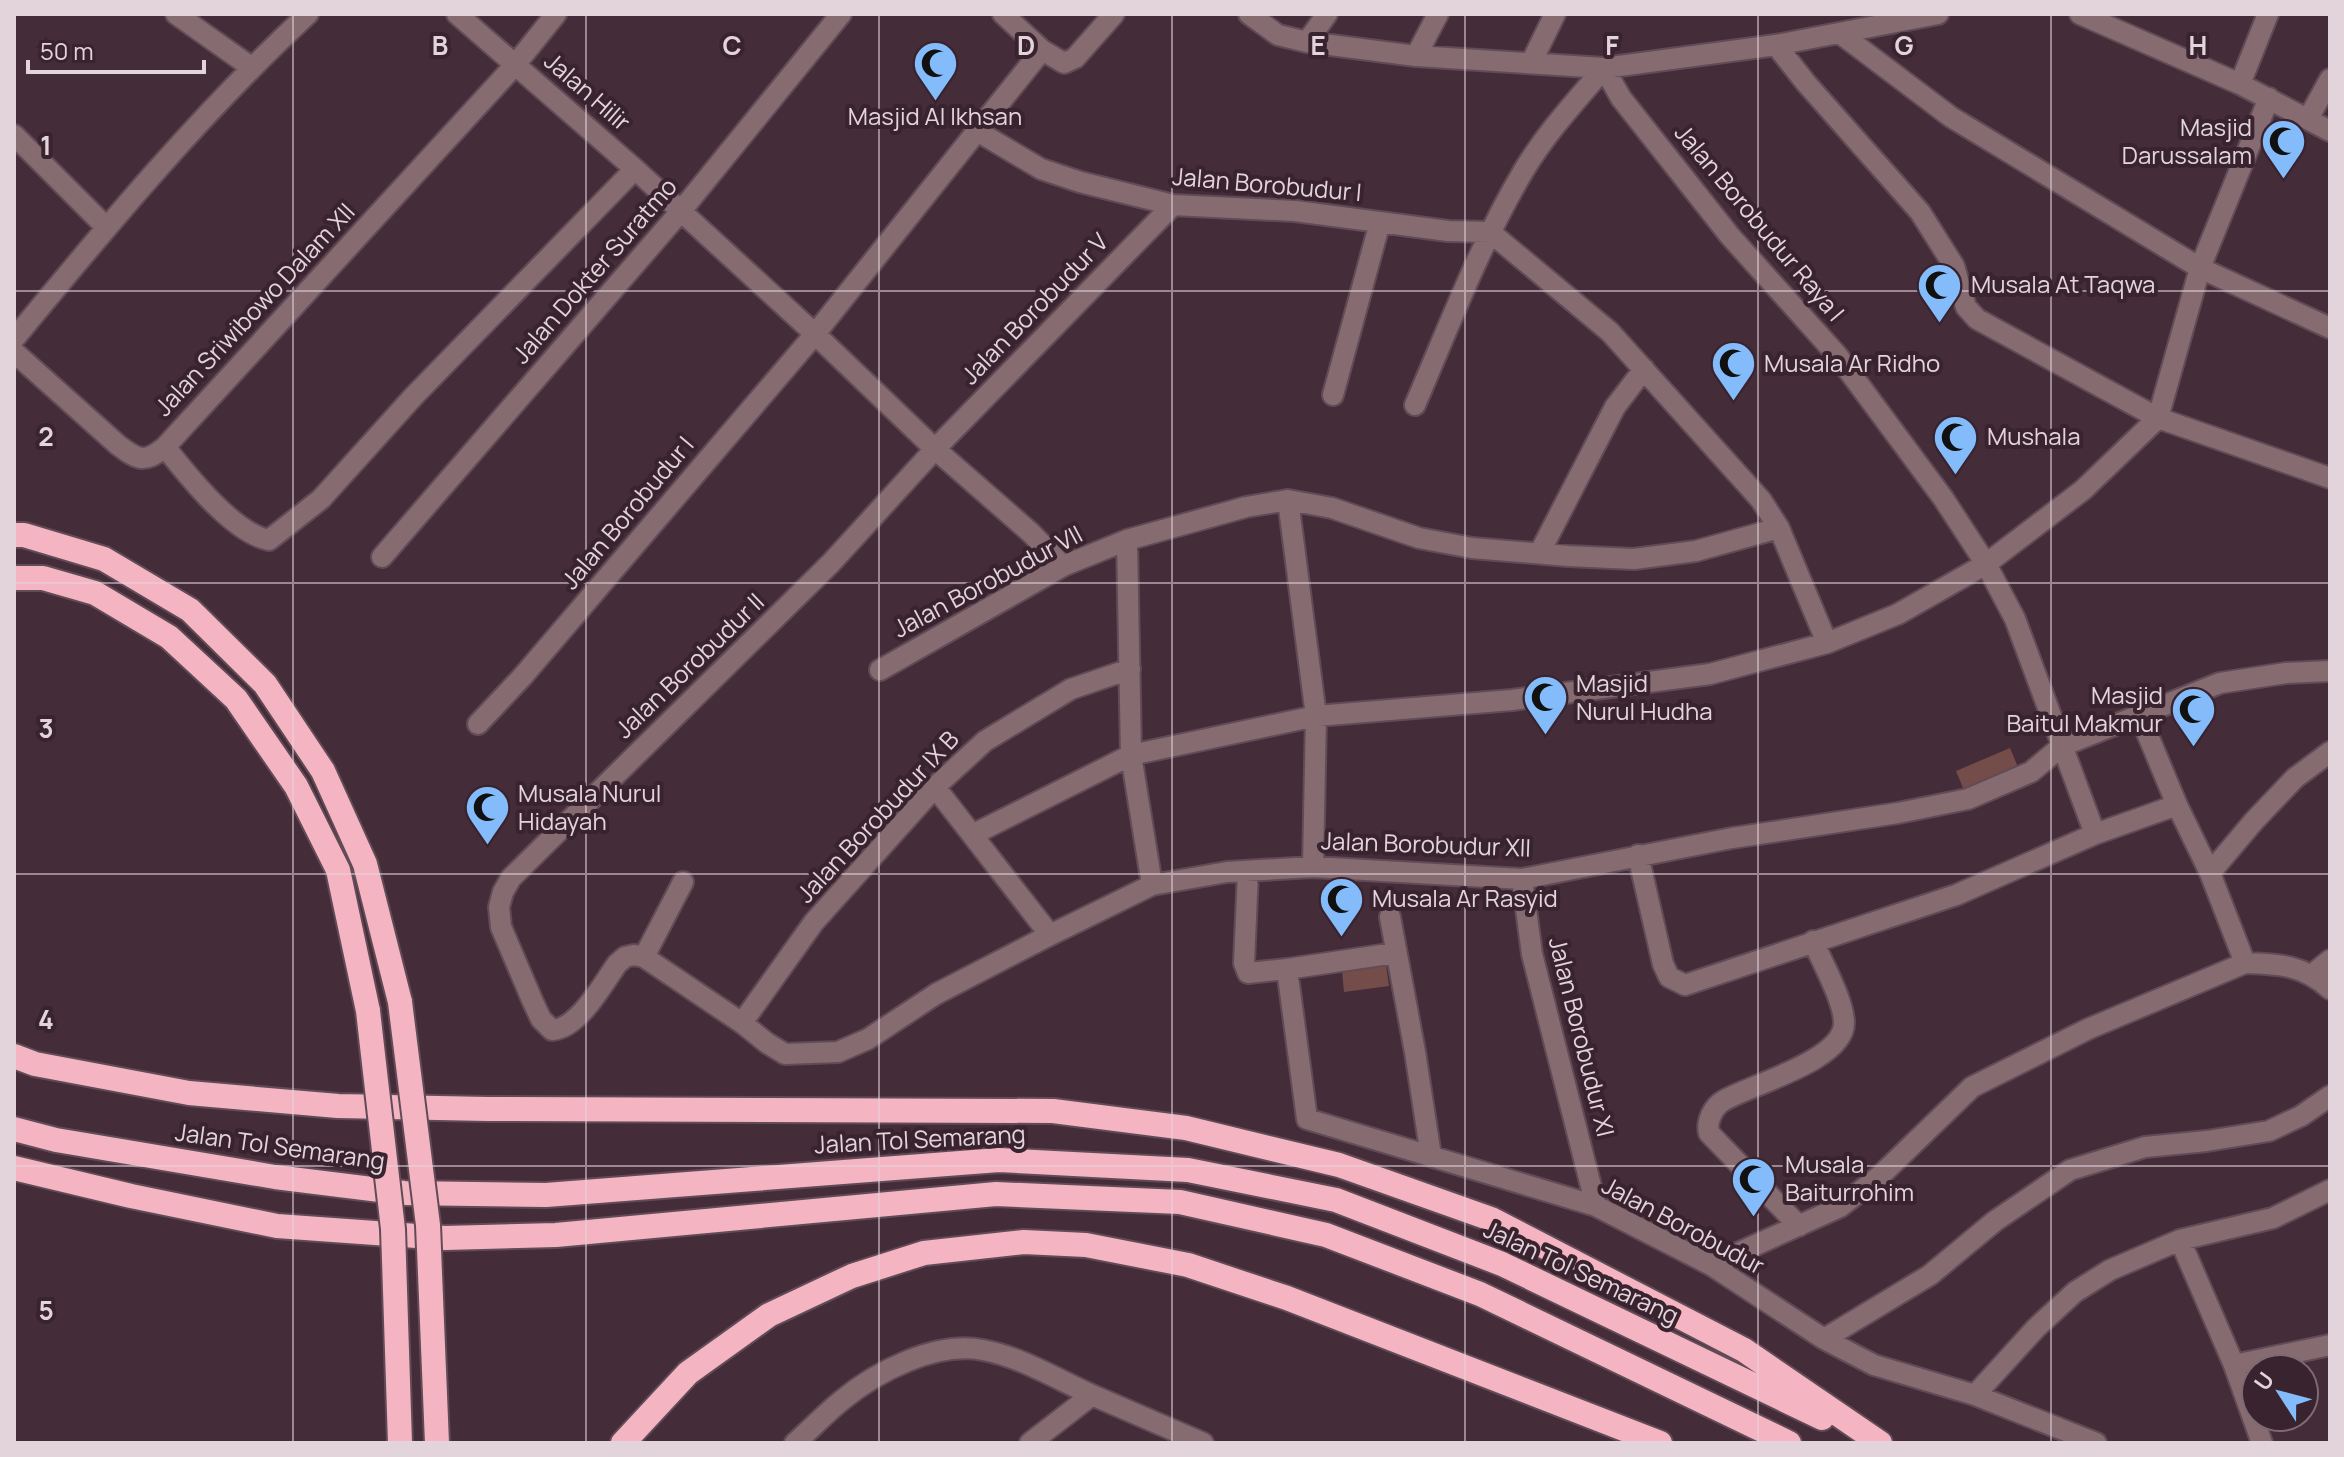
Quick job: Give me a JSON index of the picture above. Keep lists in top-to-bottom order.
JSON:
{
  "streets": {
    "highway": ["Jalan Tol Semarang"],
    "street": [
      "Jalan Hilir",
      "Jalan Borobudur I",
      "Jalan Borobudur Raya I",
      "Jalan Dokter Suratmo",
      "Jalan Borobudur V",
      "Jalan Sriwibowo Dalam XII",
      "Jalan Borobudur VII",
      "Jalan Borobudur II",
      "Jalan Borobudur IX B",
      "Jalan Borobudur XII",
      "Jalan Borobudur XI",
      "Jalan Borobudur"
    ]
  },
  "crossings": [
    ["Jalan Hilir", "Jalan Dokter Suratmo"],
    ["Jalan Hilir", "Jalan Sriwibowo Dalam XII"],
    ["Jalan Borobudur I", "Jalan Borobudur V"],
    ["Jalan Borobudur Raya I", "Jalan Borobudur XII"],
    ["Jalan Borobudur V", "Jalan Borobudur II"],
    ["Jalan Borobudur IX B", "Jalan Borobudur XII"],
    ["Jalan Borobudur XII", "Jalan Borobudur XI"],
    ["Jalan Borobudur XI", "Jalan Borobudur"]
  ],
  "places": {
    "mosque": [
      "Masjid Al Ikhsan",
      "Masjid Darussalam",
      "Musala At Taqwa",
      "Musala Ar Ridho",
      "Mushala",
      "Masjid Nurul Hudha",
      "Masjid Baitul Makmur",
      "Musala Nurul Hidayah",
      "Musala Ar Rasyid",
      "Musala Baiturrohim"
    ]
  },
  "scale_bar": "50 m",
  "north": "top left",
  "grid": {
    "columns": [
      "B",
      "C",
      "D",
      "E",
      "F",
      "G",
      "H"
    ],
    "rows": [
      "1",
      "2",
      "3",
      "4",
      "5"
    ]
  }
}
